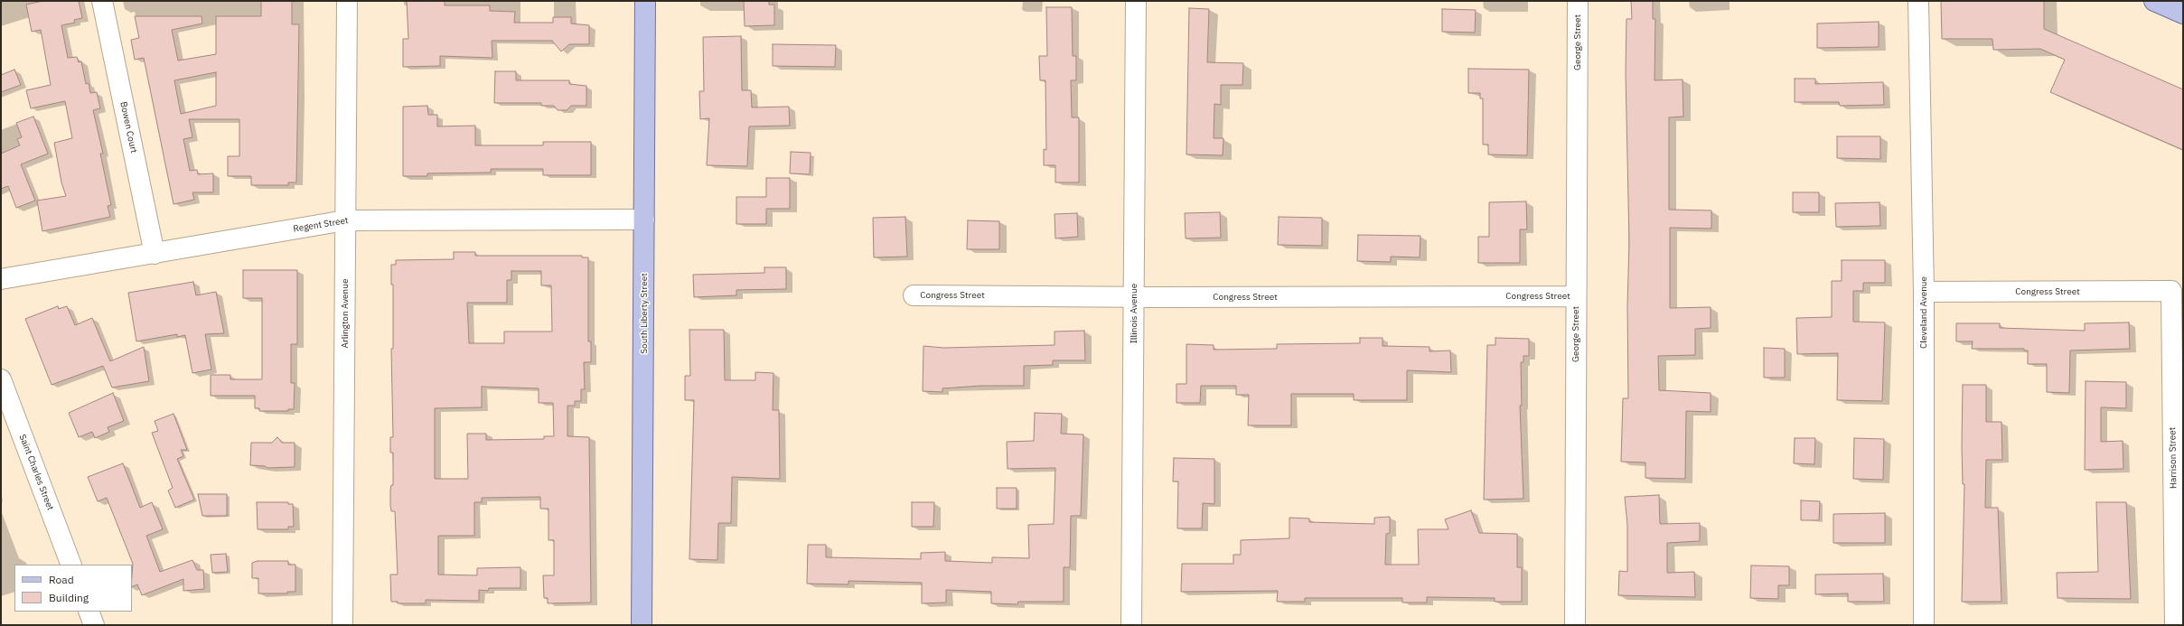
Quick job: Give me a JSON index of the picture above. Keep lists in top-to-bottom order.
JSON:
{
  "streets": {
    "main road": ["South Liberty Street"],
    "street": [
      "George Street",
      "Bowen Court",
      "Regent Street",
      "Congress Street",
      "Cleveland Avenue",
      "Arlington Avenue",
      "Illinois Avenue",
      "Harrison Street",
      "Saint Charles Street"
    ]
  },
  "crossings": [
    ["George Street", "Congress Street"],
    ["Bowen Court", "Regent Street"],
    ["Regent Street", "Arlington Avenue"],
    ["Regent Street", "South Liberty Street"],
    ["Congress Street", "Cleveland Avenue"],
    ["Congress Street", "Illinois Avenue"],
    ["Congress Street", "Harrison Street"]
  ],
  "legend": ["Road", "Building"]
}
